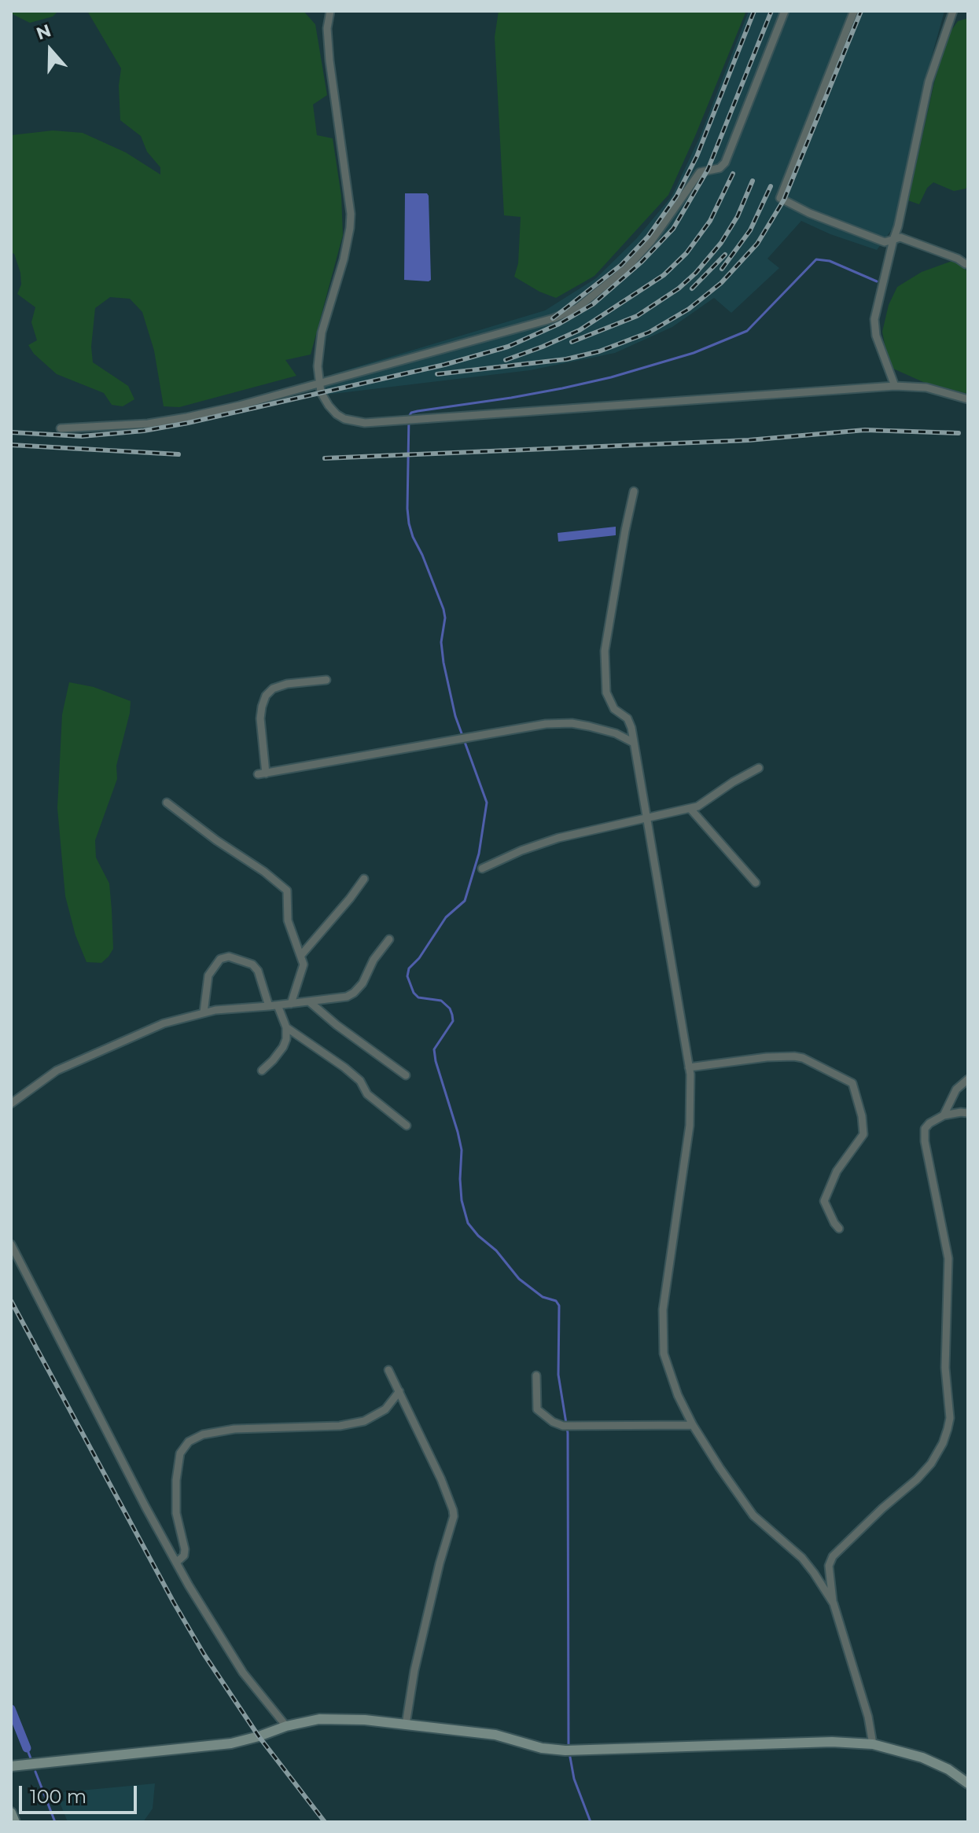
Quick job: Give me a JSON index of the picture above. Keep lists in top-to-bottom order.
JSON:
{
  "scale_bar": "100 m",
  "north": "top"
}
